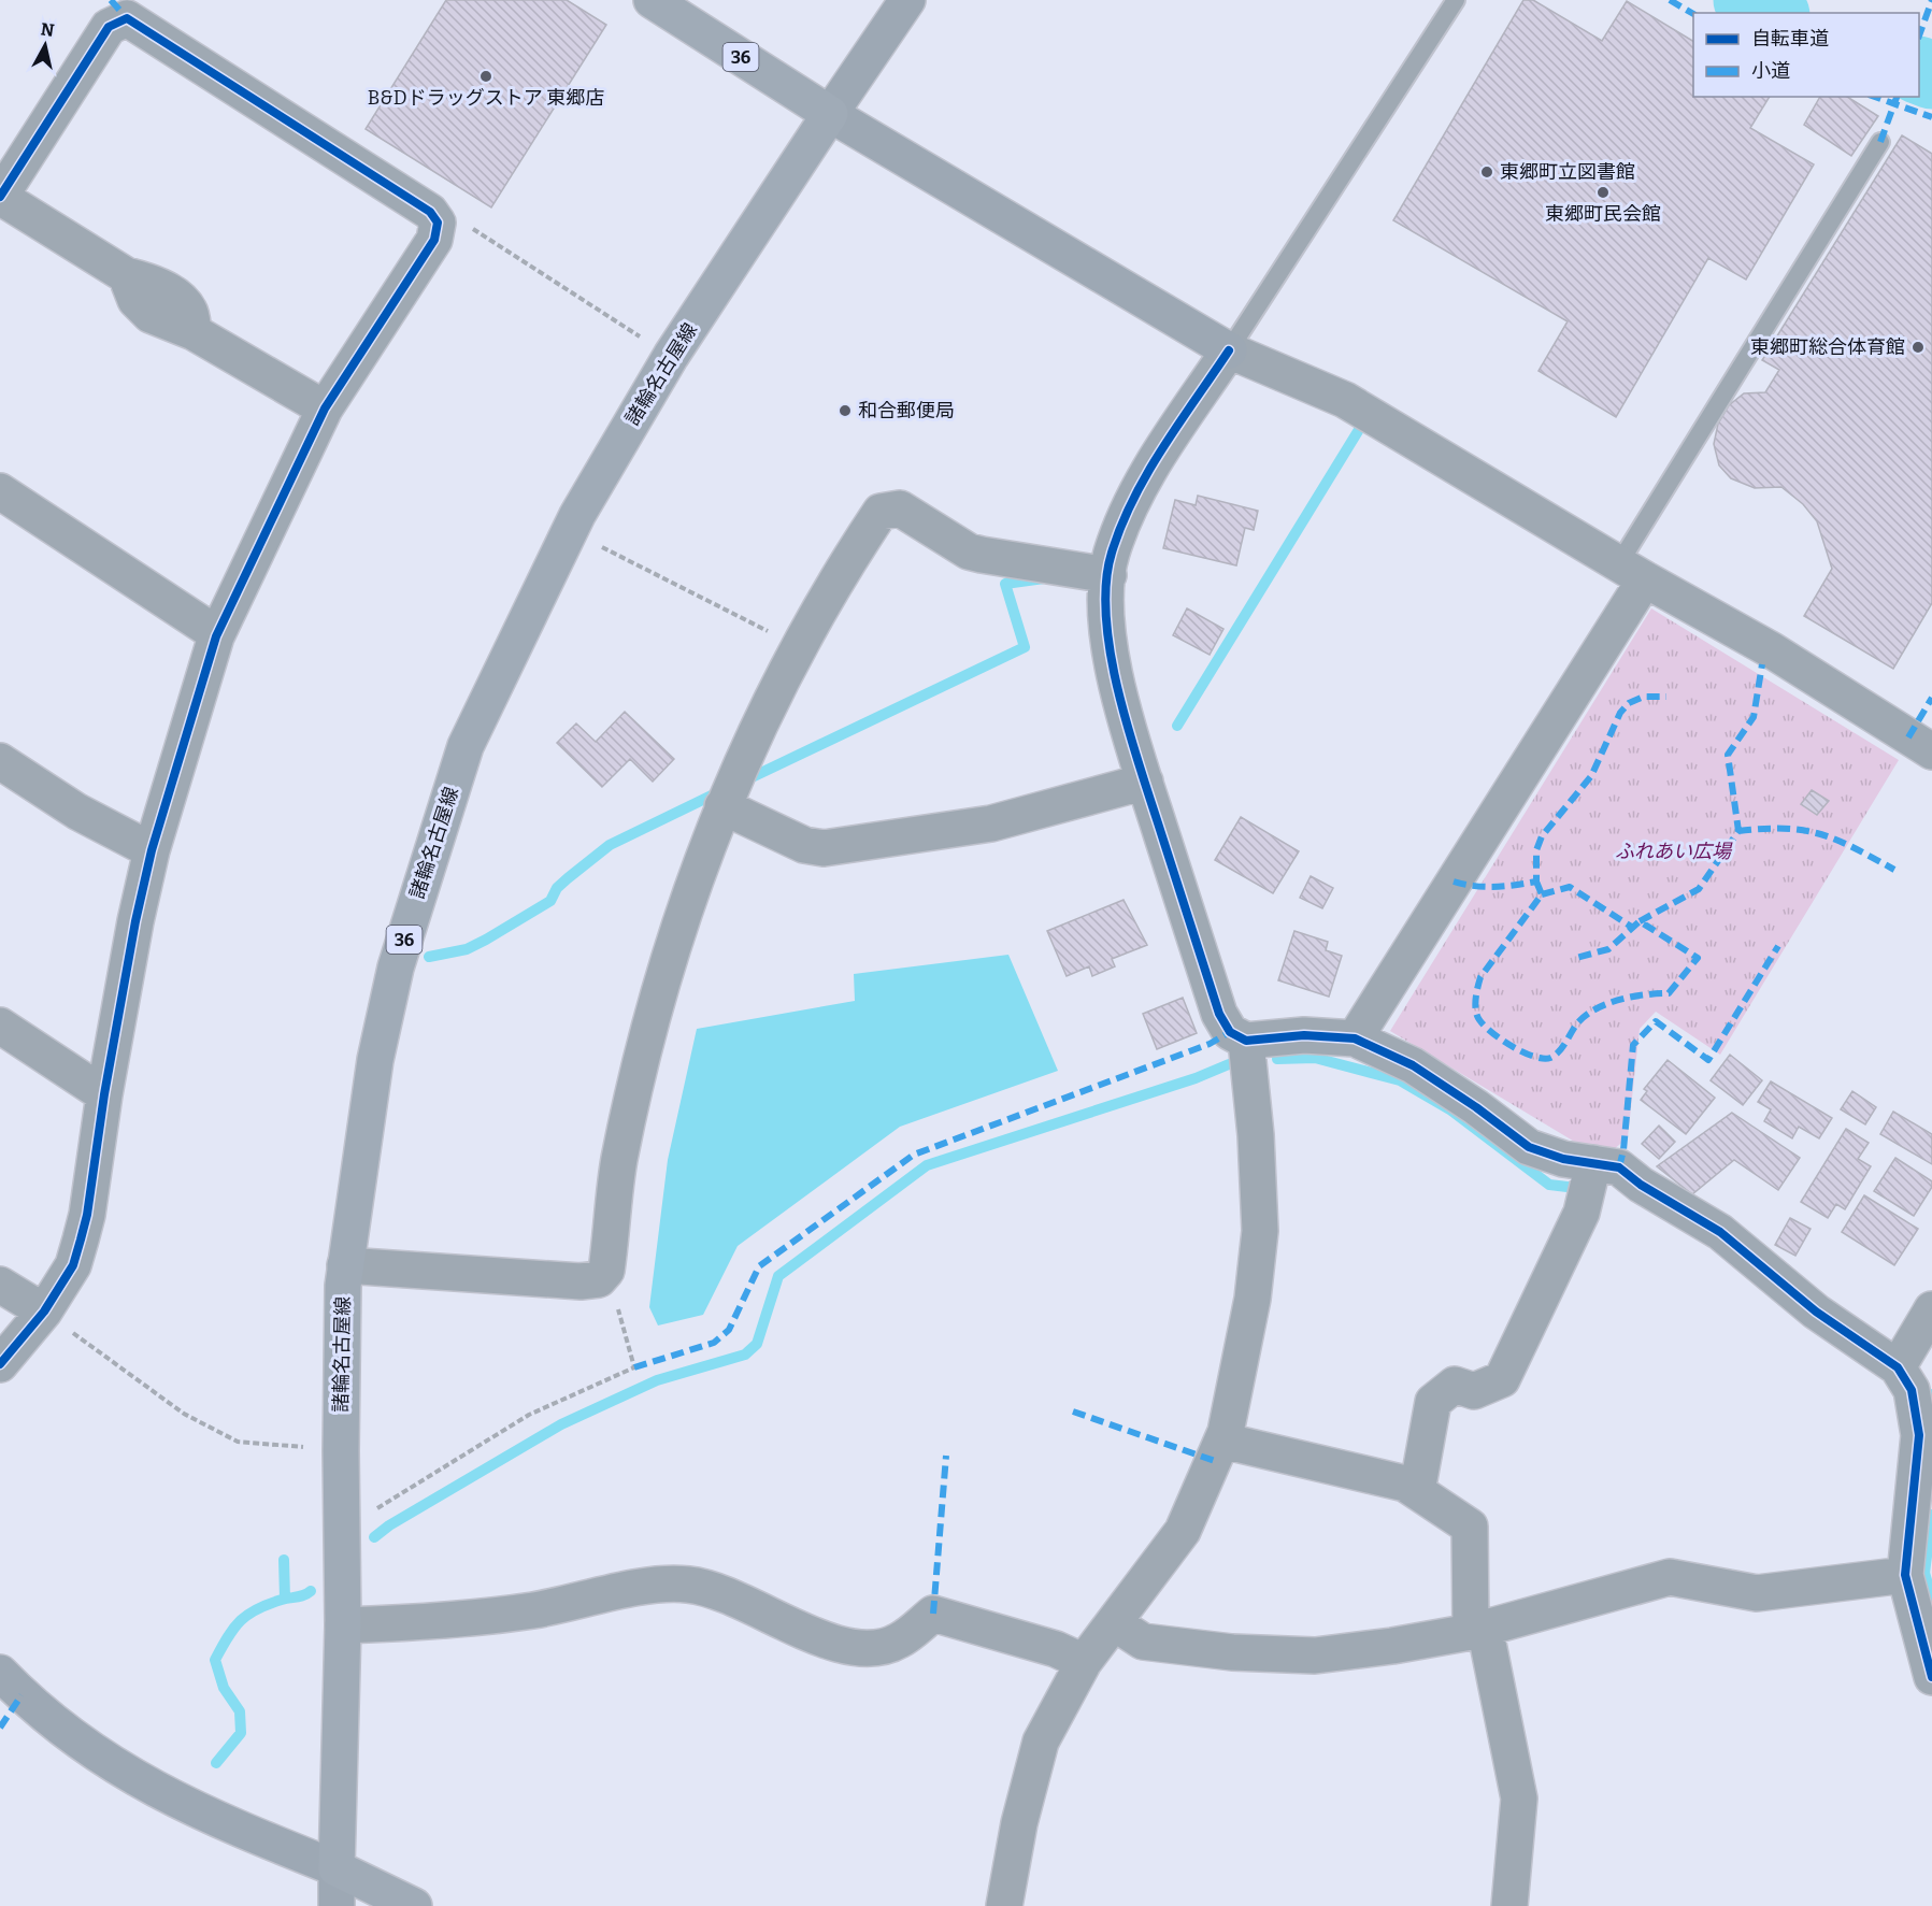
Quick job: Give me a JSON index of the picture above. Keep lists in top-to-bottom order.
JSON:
{
  "streets": {
    "main road": ["36", "諸輪名古屋線"]
  },
  "crossings": [
    ["36", "諸輪名古屋線"]
  ],
  "parks": ["ふれあい広場"],
  "places": [
    "B&Dドラッグストア 東郷店",
    "東郷町立図書館",
    "東郷町民会館",
    "東郷町総合体育館",
    "和合郵便局"
  ],
  "legend": ["自転車道", "小道"],
  "north": "top"
}
